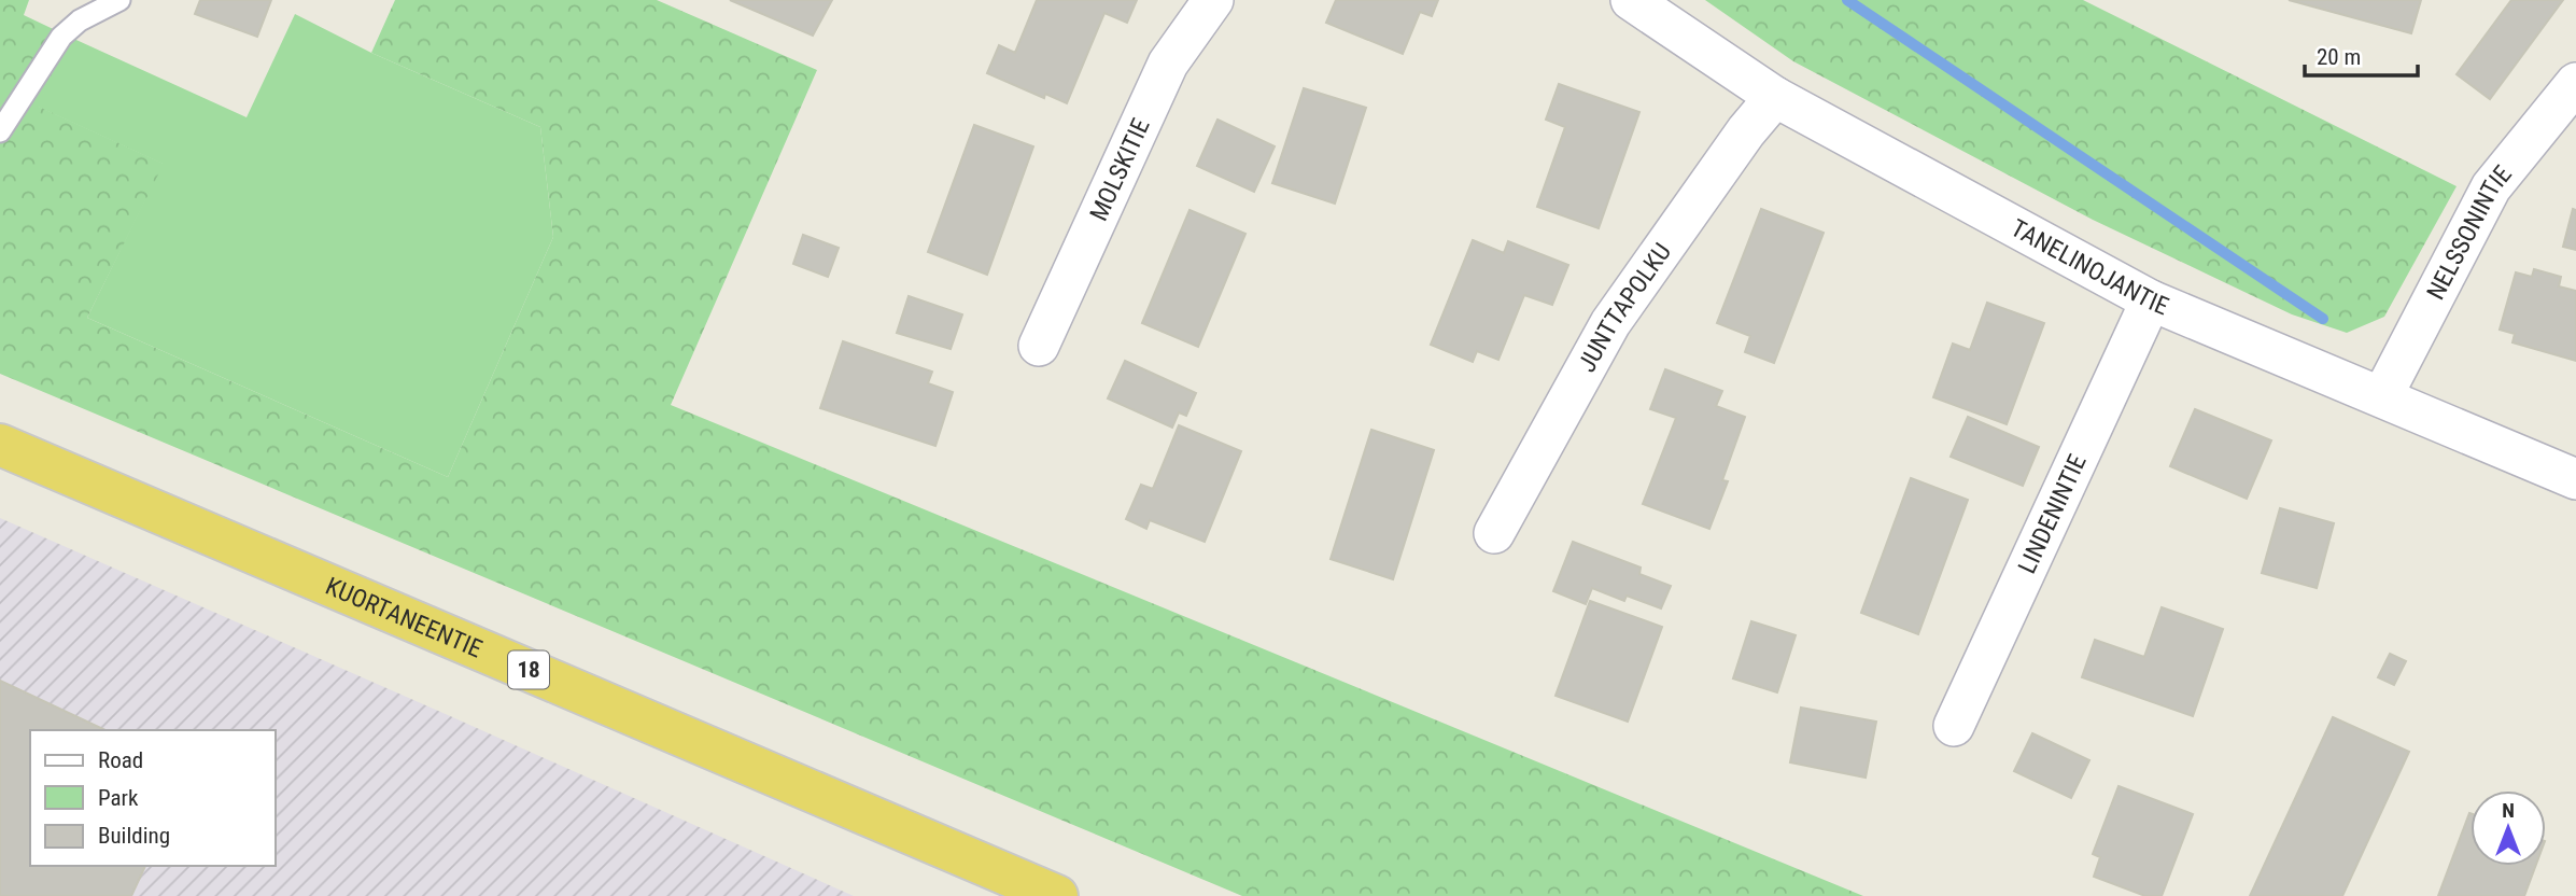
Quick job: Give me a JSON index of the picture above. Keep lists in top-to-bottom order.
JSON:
{
  "streets": {
    "highway": ["KUORTANEENTIE", "18"],
    "street": [
      "MOLSKITIE",
      "NELSSONINTIE",
      "TANELINOJANTIE",
      "JUNTTAPOLKU",
      "LINDENINTIE"
    ]
  },
  "crossings": [
    ["NELSSONINTIE", "TANELINOJANTIE"],
    ["TANELINOJANTIE", "JUNTTAPOLKU"],
    ["TANELINOJANTIE", "LINDENINTIE"]
  ],
  "legend": ["Road", "Park", "Building"],
  "scale_bar": "20 m",
  "north": "top"
}
